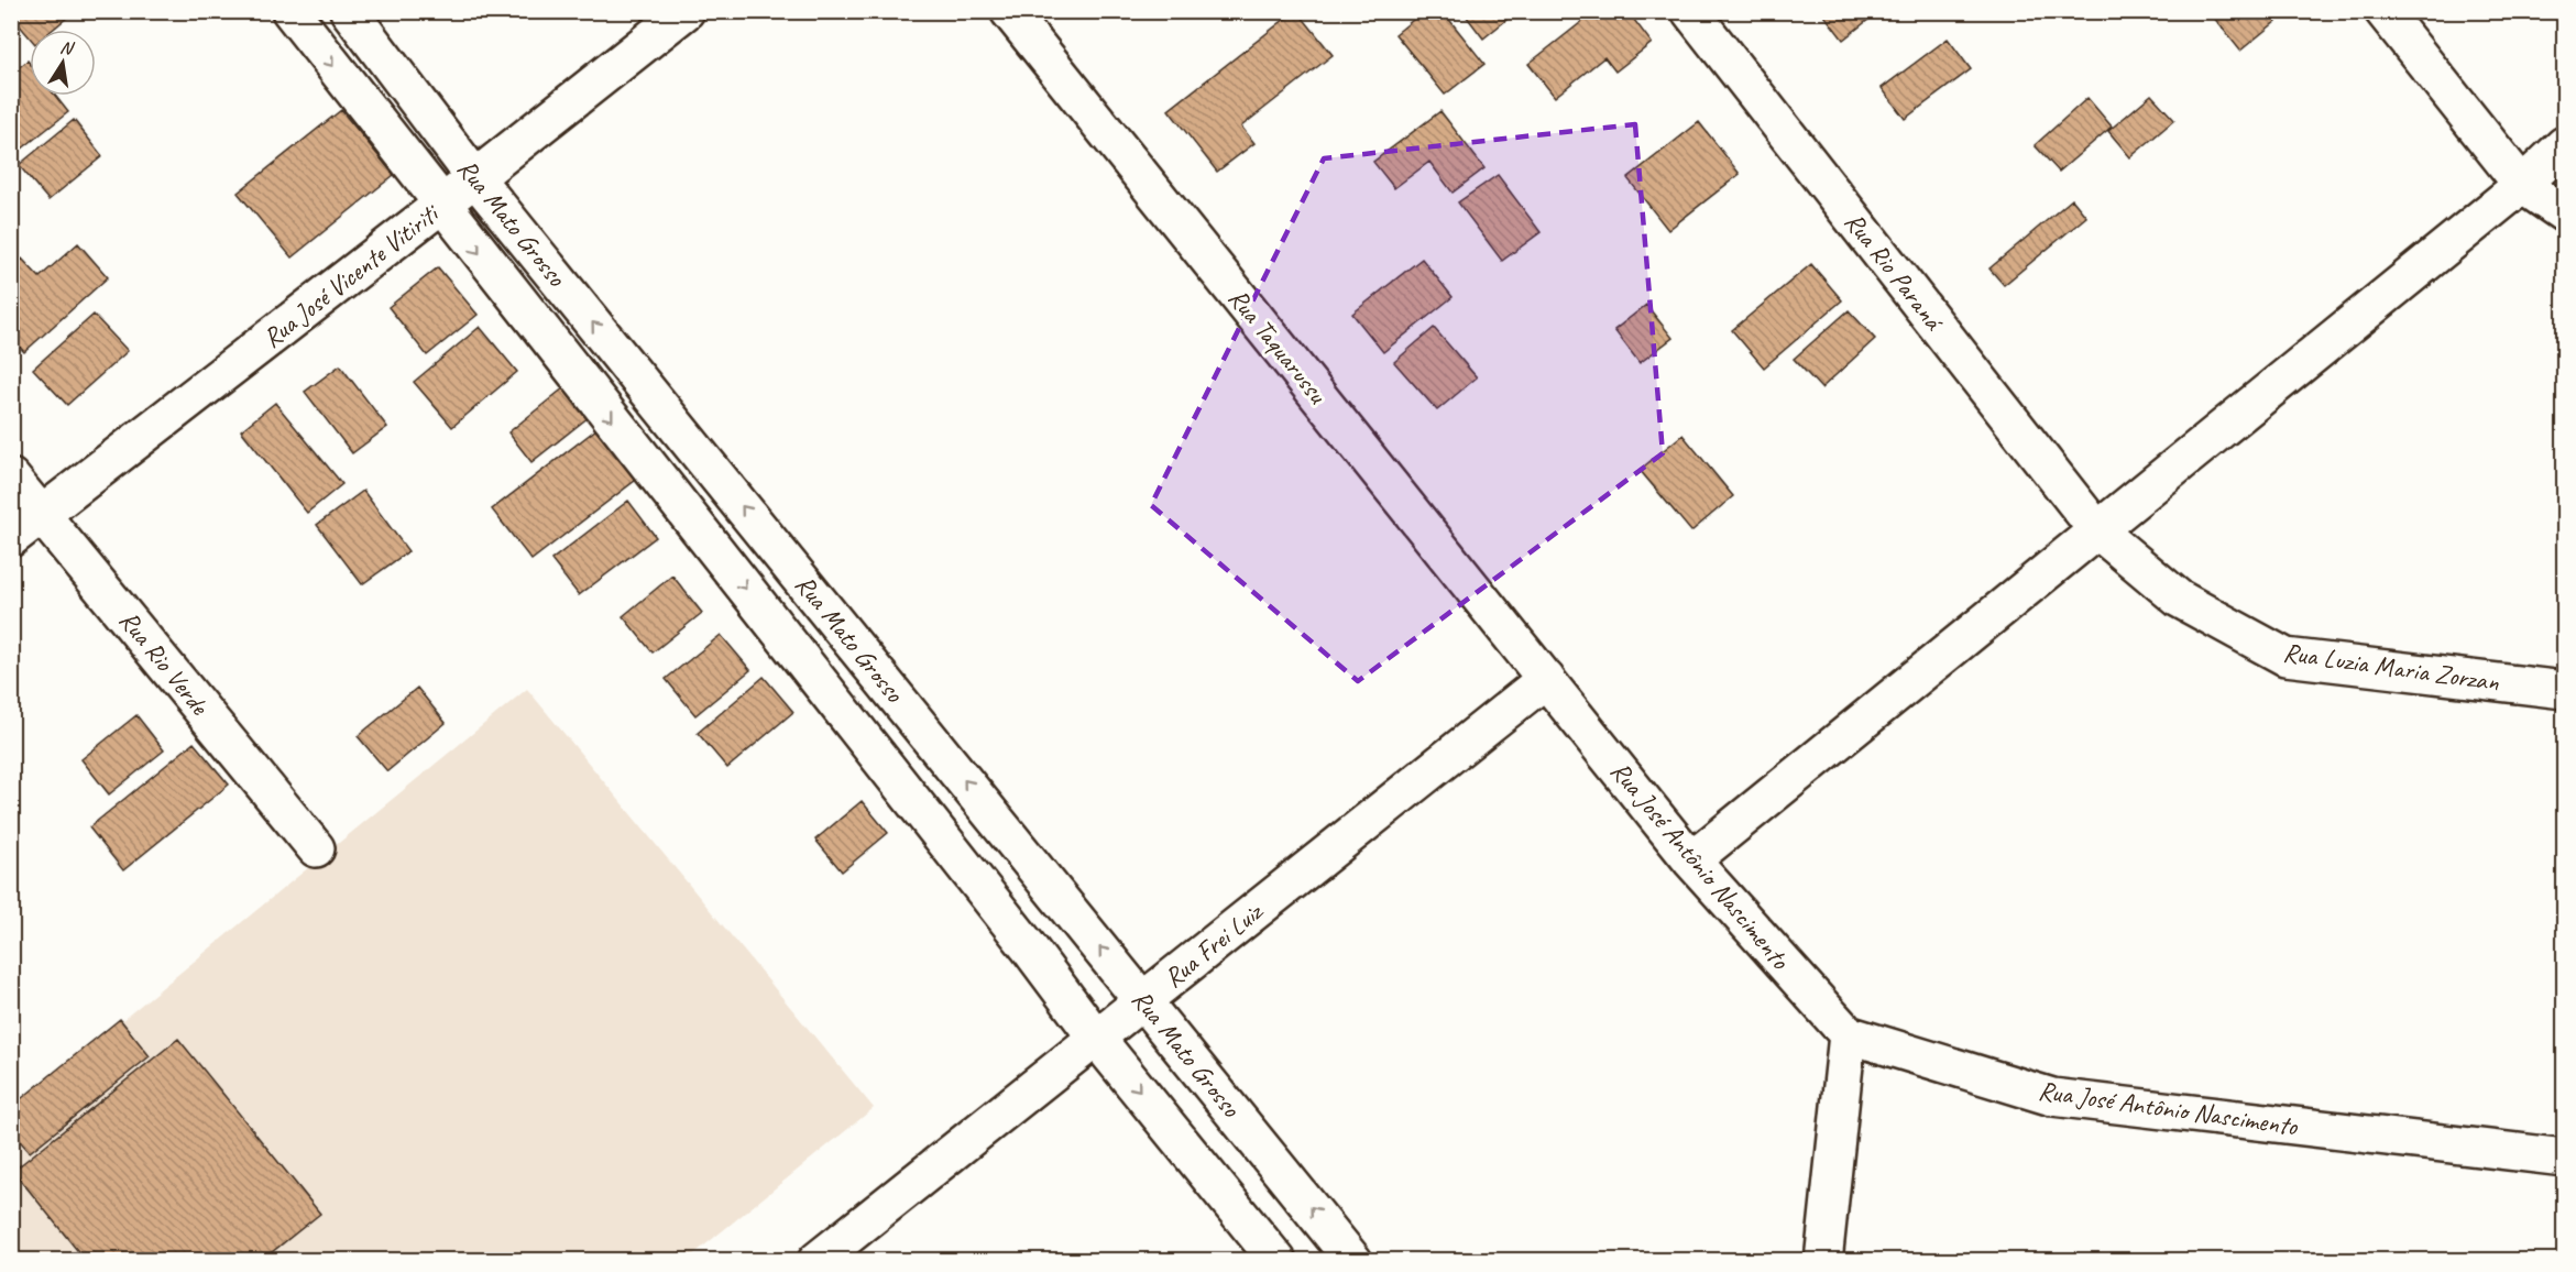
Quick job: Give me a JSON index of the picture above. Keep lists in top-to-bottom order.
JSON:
{
  "streets": {
    "street": [
      "Rua Mato Grosso",
      "Rua Rio Paraná",
      "Rua José Vicente Vitiriti",
      "Rua Taquarussu",
      "Rua Rio Verde",
      "Rua Luzia Maria Zorzan",
      "Rua José Antônio Nascimento",
      "Rua Frei Luiz"
    ]
  },
  "crossings": [
    ["Rua Mato Grosso", "Rua José Vicente Vitiriti"],
    ["Rua Mato Grosso", "Rua Frei Luiz"],
    ["Rua Rio Paraná", "Rua Luzia Maria Zorzan"],
    ["Rua José Vicente Vitiriti", "Rua Rio Verde"],
    ["Rua Taquarussu", "Rua José Antônio Nascimento"],
    ["Rua Taquarussu", "Rua Frei Luiz"],
    ["Rua José Antônio Nascimento", "Rua Frei Luiz"]
  ],
  "north": "top"
}
